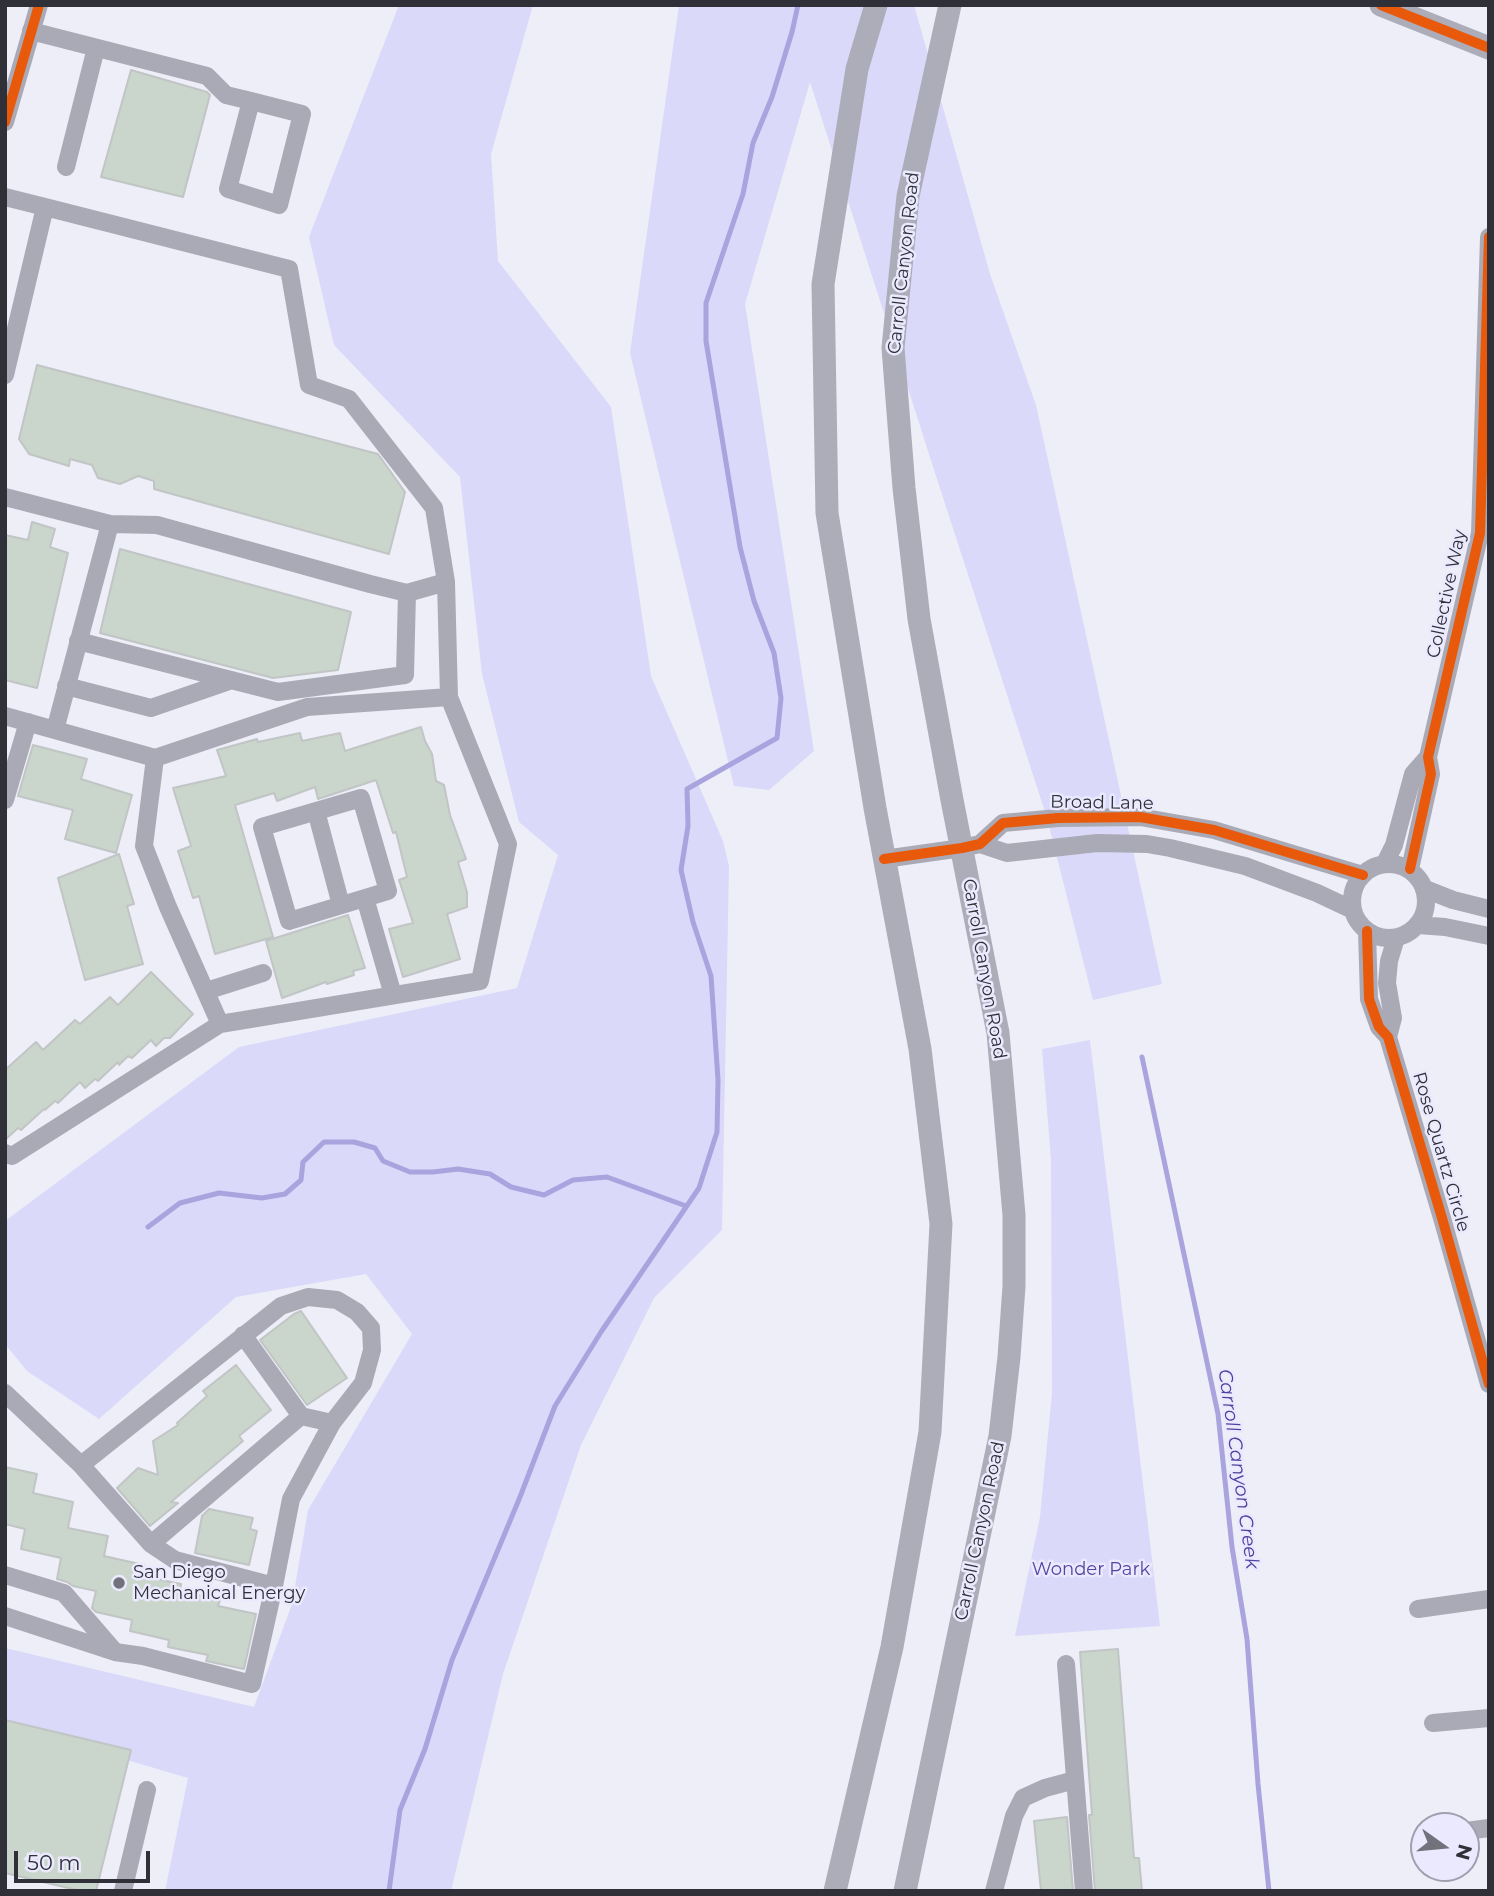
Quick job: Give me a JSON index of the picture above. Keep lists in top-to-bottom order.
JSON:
{
  "streets": {
    "main road": ["Carroll Canyon Road"],
    "street": ["Collective Way", "Broad Lane", "Rose Quartz Circle"]
  },
  "crossings": [
    ["Carroll Canyon Road", "Broad Lane"],
    ["Collective Way", "Broad Lane"],
    ["Collective Way", "Rose Quartz Circle"],
    ["Broad Lane", "Rose Quartz Circle"]
  ],
  "water": ["Carroll Canyon Creek"],
  "parks": ["Wonder Park"],
  "places": ["San Diego Mechanical Energy"],
  "scale_bar": "50 m",
  "north": "right"
}
